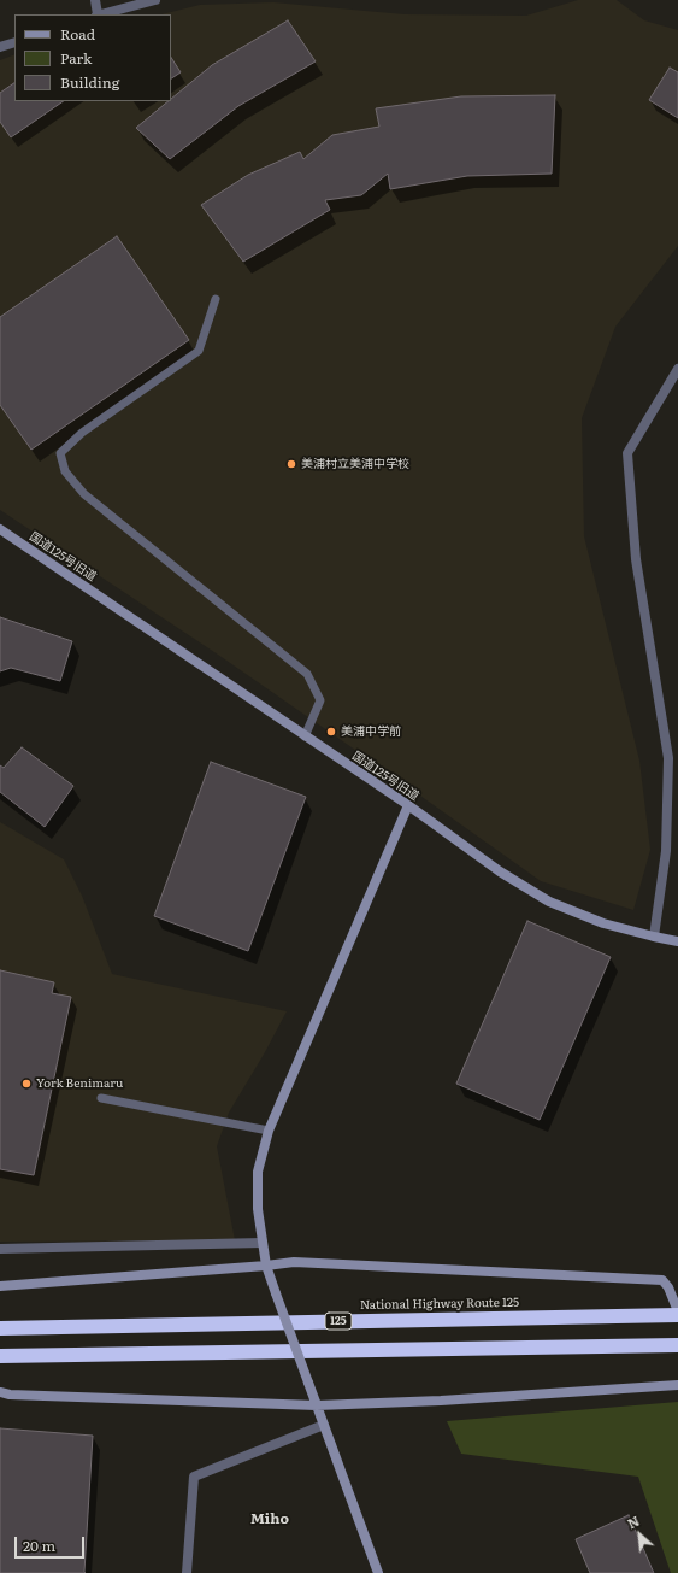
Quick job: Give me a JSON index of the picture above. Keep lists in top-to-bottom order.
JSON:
{
  "streets": {
    "highway": ["National Highway Route 125", "125"],
    "street": ["国道125号旧道"]
  },
  "districts": ["Miho"],
  "places": ["美浦村立美浦中学校", "美浦中学前", "York Benimaru"],
  "legend": ["Road", "Park", "Building"],
  "scale_bar": "20 m",
  "north": "top left"
}
